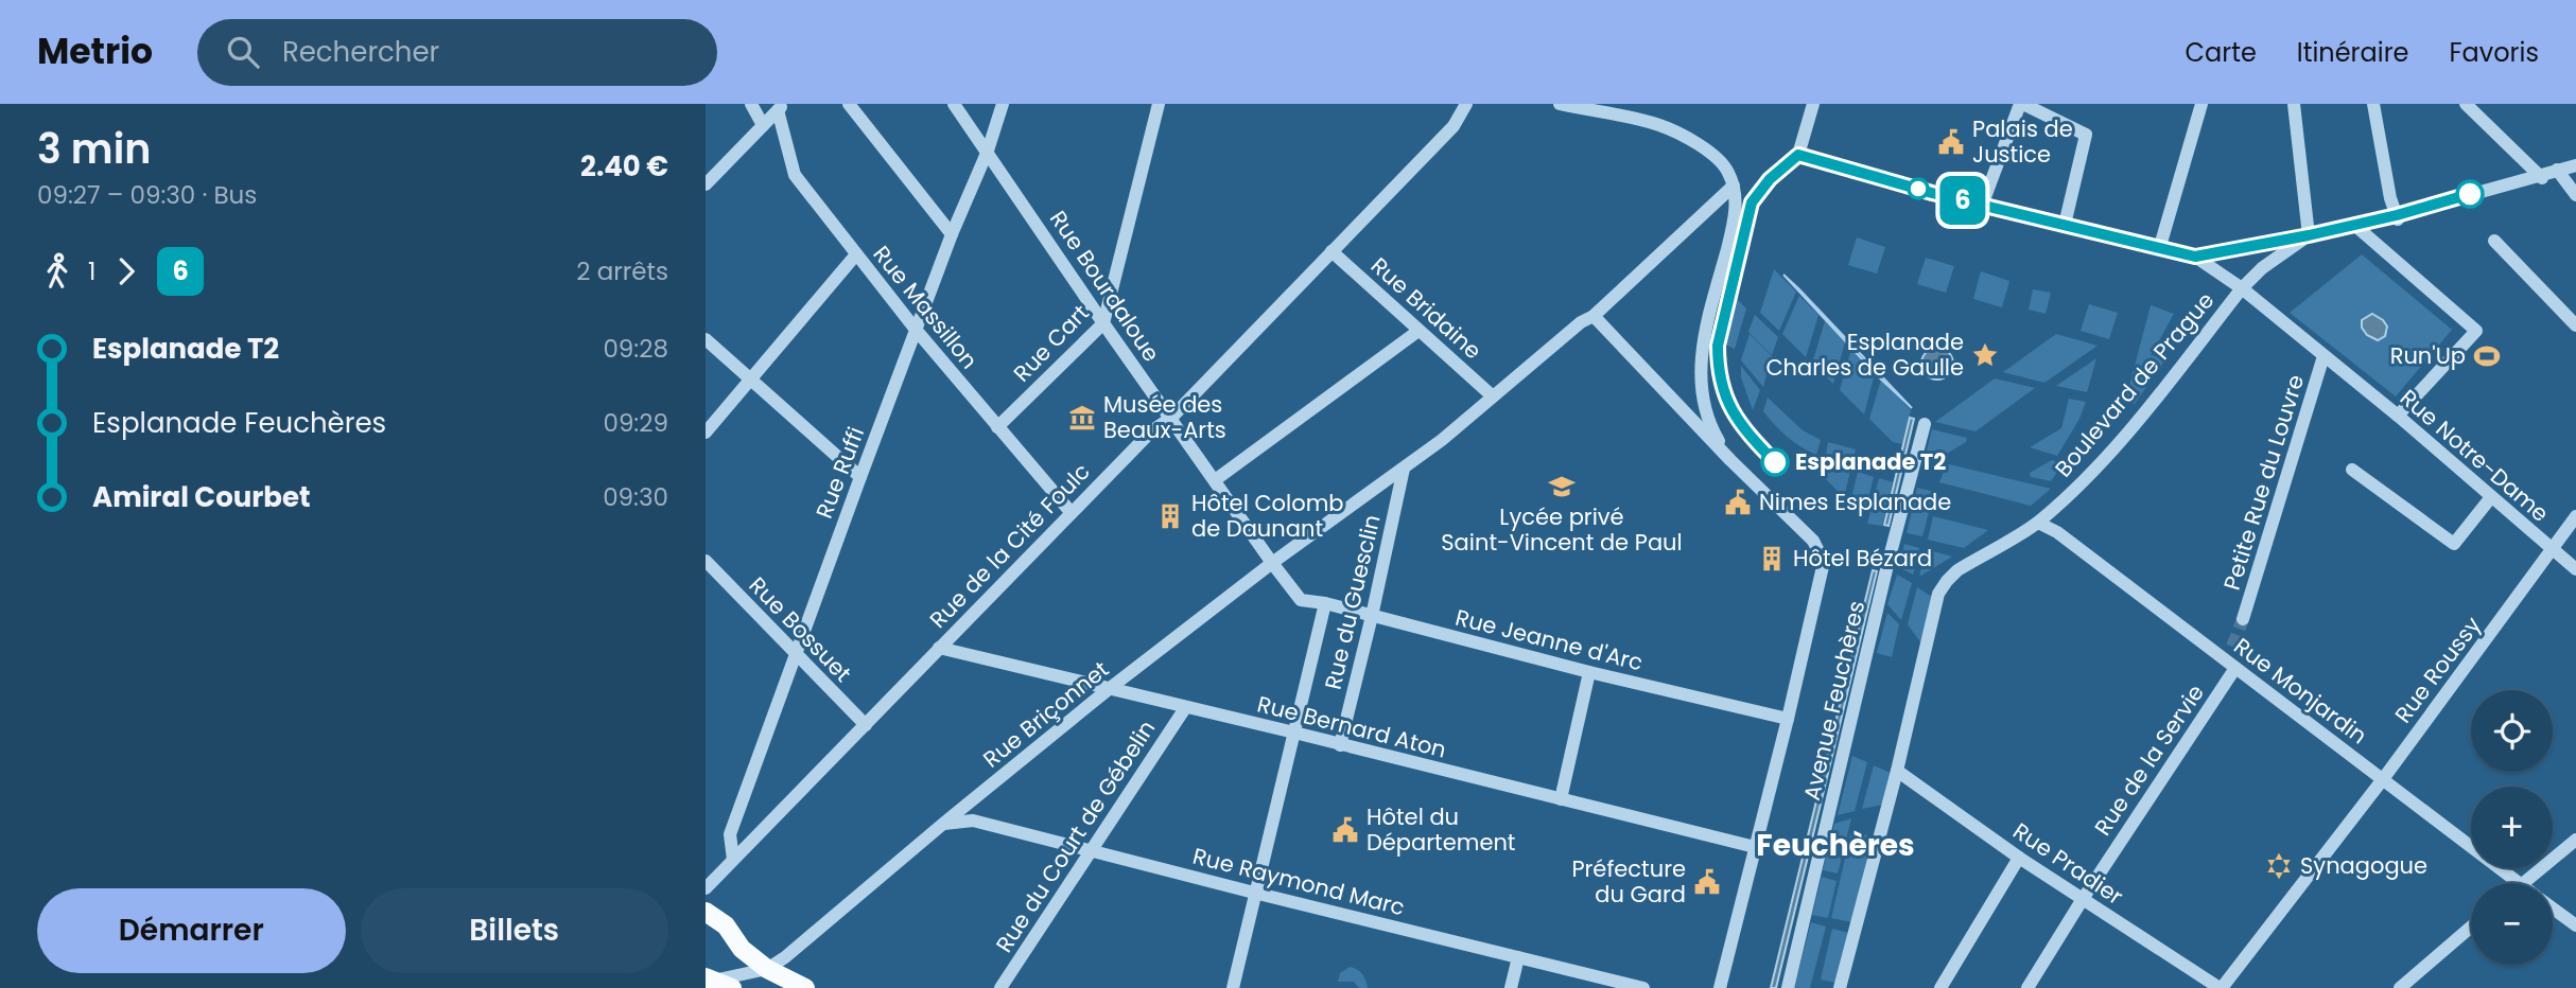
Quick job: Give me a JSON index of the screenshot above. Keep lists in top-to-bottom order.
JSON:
{
  "streets": {
    "street": [
      "Rue Bourdaloue",
      "Rue Massillon",
      "Rue Bridaine",
      "Rue Cart",
      "Boulevard de Prague",
      "Rue Notre-Dame",
      "Rue Ruffi",
      "Petite Rue du Louvre",
      "Rue de la Cité Foulc",
      "Rue du Guesclin",
      "Rue Bossuet",
      "Rue Jeanne d'Arc",
      "Rue Roussy",
      "Rue Monjardin",
      "Avenue Feuchères",
      "Rue Briçonnet",
      "Rue Bernard Aton",
      "Rue de la Servie",
      "Rue du Court de Gébelin",
      "Rue Pradier",
      "Rue Raymond Marc"
    ]
  },
  "crossings": [
    ["Rue Bourdaloue", "Rue Cart"],
    ["Rue Bourdaloue", "Rue Ruffi"],
    ["Rue Bourdaloue", "Rue de la Cité Foulc"],
    ["Rue Bourdaloue", "Rue Jeanne d'Arc"],
    ["Rue Bourdaloue", "Rue Briçonnet"],
    ["Rue Massillon", "Rue Cart"],
    ["Rue Massillon", "Rue Ruffi"],
    ["Rue Massillon", "Rue de la Cité Foulc"],
    ["Rue Bridaine", "Rue de la Cité Foulc"],
    ["Rue Bridaine", "Rue Briçonnet"],
    ["Boulevard de Prague", "Rue Notre-Dame"],
    ["Boulevard de Prague", "Rue Monjardin"],
    ["Boulevard de Prague", "Rue Pradier"],
    ["Rue Notre-Dame", "Petite Rue du Louvre"],
    ["Rue Notre-Dame", "Rue Roussy"],
    ["Rue Ruffi", "Rue de la Cité Foulc"],
    ["Rue Ruffi", "Rue Bossuet"],
    ["Rue de la Cité Foulc", "Rue Bossuet"],
    ["Rue de la Cité Foulc", "Rue Bernard Aton"],
    ["Rue du Guesclin", "Rue Jeanne d'Arc"],
    ["Rue du Guesclin", "Rue Briçonnet"],
    ["Rue du Guesclin", "Rue Bernard Aton"],
    ["Rue Jeanne d'Arc", "Avenue Feuchères"],
    ["Rue Roussy", "Rue Monjardin"],
    ["Rue Roussy", "Rue Pradier"],
    ["Rue Monjardin", "Rue de la Servie"],
    ["Avenue Feuchères", "Rue Bernard Aton"],
    ["Rue Briçonnet", "Rue Bernard Aton"],
    ["Rue Briçonnet", "Rue Raymond Marc"],
    ["Rue Bernard Aton", "Rue du Court de Gébelin"],
    ["Rue de la Servie", "Rue Pradier"],
    ["Rue du Court de Gébelin", "Rue Raymond Marc"]
  ],
  "districts": ["Feuchères"],
  "places": {
    "public building": [
      "Palais de Justice",
      "Nimes Esplanade",
      "Hôtel du Département",
      "Préfecture du Gard"
    ],
    "place": ["Esplanade Charles de Gaulle"],
    "sports": ["Run'Up"],
    "museum": ["Musée des Beaux-Arts"],
    "other": ["Esplanade T2"],
    "school or university": ["Lycée privé Saint-Vincent de Paul"],
    "building": ["Hôtel Colomb de Daunant", "Hôtel Bézard"],
    "synagogue": ["Synagogue"]
  },
  "lines": ["bus line 6"],
  "page": {
    "header": "Metrio",
    "search": "Rechercher",
    "nav": ["Carte", "Itinéraire", "Favoris"],
    "heading": ["3 min", "09:27 – 09:30 · Bus", "2.40 €"],
    "on_map": "6",
    "legs": ["1", "6", "2 arrêts"],
    "list": [
      {
        "name": "Esplanade T2",
        "value": "09:28"
      },
      {
        "name": "Esplanade Feuchères",
        "value": "09:29"
      },
      {
        "name": "Amiral Courbet",
        "value": "09:30"
      }
    ],
    "map_buttons": ["+", "−"],
    "buttons": ["Démarrer", "Billets"]
  }
}
